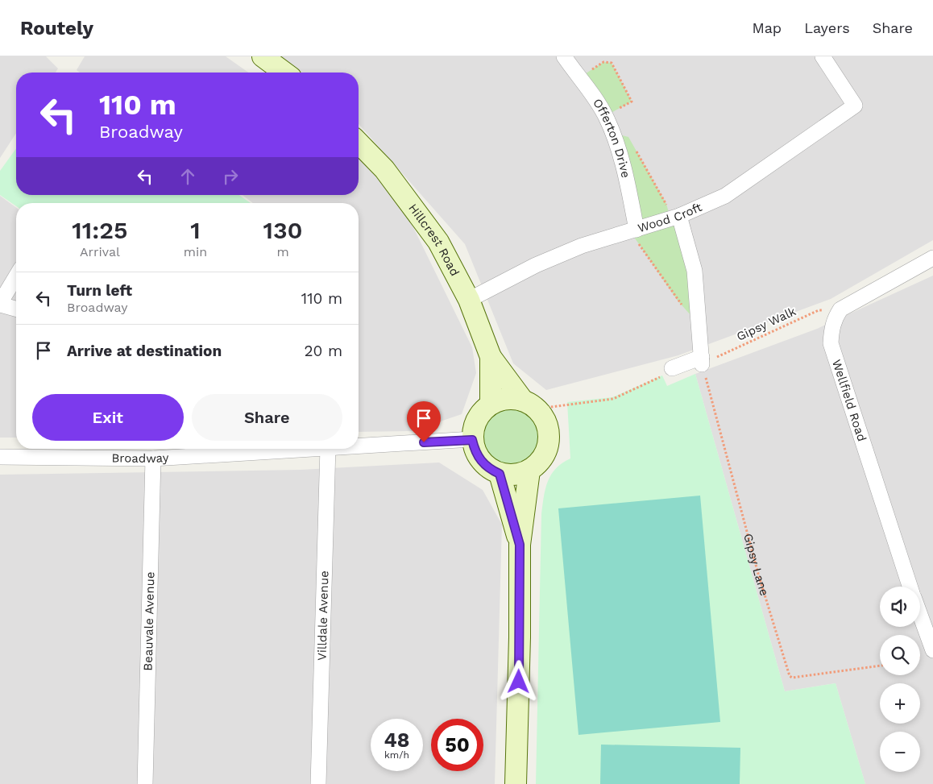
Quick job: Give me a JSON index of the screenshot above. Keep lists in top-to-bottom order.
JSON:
{
  "streets": {
    "main road": ["Hillcrest Road"],
    "street": [
      "Offerton Drive",
      "Wood Croft",
      "Wellfield Road",
      "Broadway",
      "Villdale Avenue",
      "Beauvale Avenue"
    ],
    "path": ["Gipsy Walk", "Gipsy Lane"]
  },
  "crossings": [
    ["Offerton Drive", "Wood Croft"],
    ["Wood Croft", "Hillcrest Road"],
    ["Hillcrest Road", "Broadway"],
    ["Gipsy Walk", "Wellfield Road"],
    ["Gipsy Walk", "Gipsy Lane"],
    ["Broadway", "Beauvale Avenue"]
  ],
  "page": {
    "header": "Routely",
    "nav": ["Map", "Layers", "Share"],
    "turn": ["110 m", "Broadway"],
    "eta": [
      "11:25",
      "Arrival",
      "1",
      "min",
      "130",
      "m"
    ],
    "list": [
      {
        "name": "Turn left",
        "note": "Broadway",
        "value": "110 m"
      },
      {
        "name": "Arrive at destination",
        "value": "20 m"
      }
    ],
    "buttons": ["Exit", "Share"],
    "map_buttons": ["+", "−"],
    "speed": "48 km/h",
    "limit": "50"
  }
}
